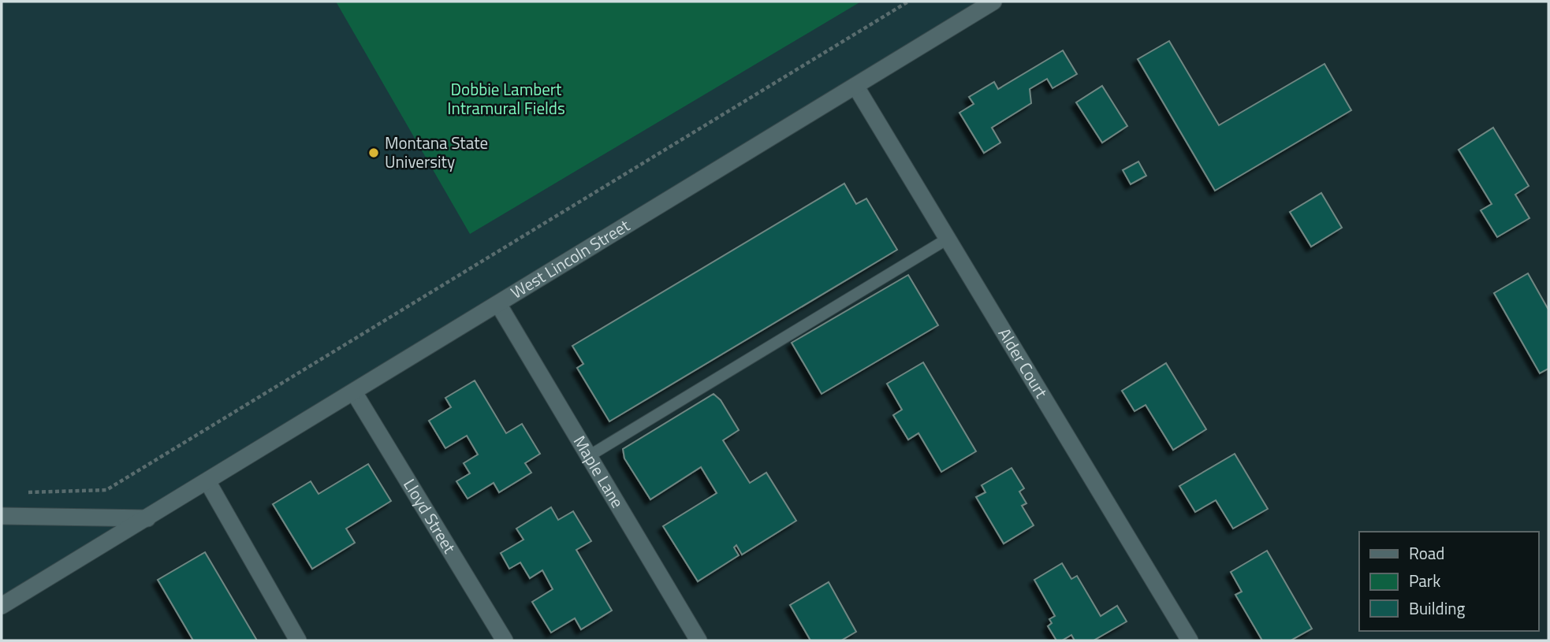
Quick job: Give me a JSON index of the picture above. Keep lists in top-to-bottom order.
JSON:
{
  "streets": {
    "street": [
      "West Lincoln Street",
      "Alder Court",
      "Maple Lane",
      "Lloyd Street"
    ]
  },
  "crossings": [
    ["West Lincoln Street", "Alder Court"],
    ["West Lincoln Street", "Maple Lane"],
    ["West Lincoln Street", "Lloyd Street"]
  ],
  "parks": ["Dobbie Lambert Intramural Fields"],
  "places": ["Montana State University"],
  "legend": ["Road", "Park", "Building"]
}
